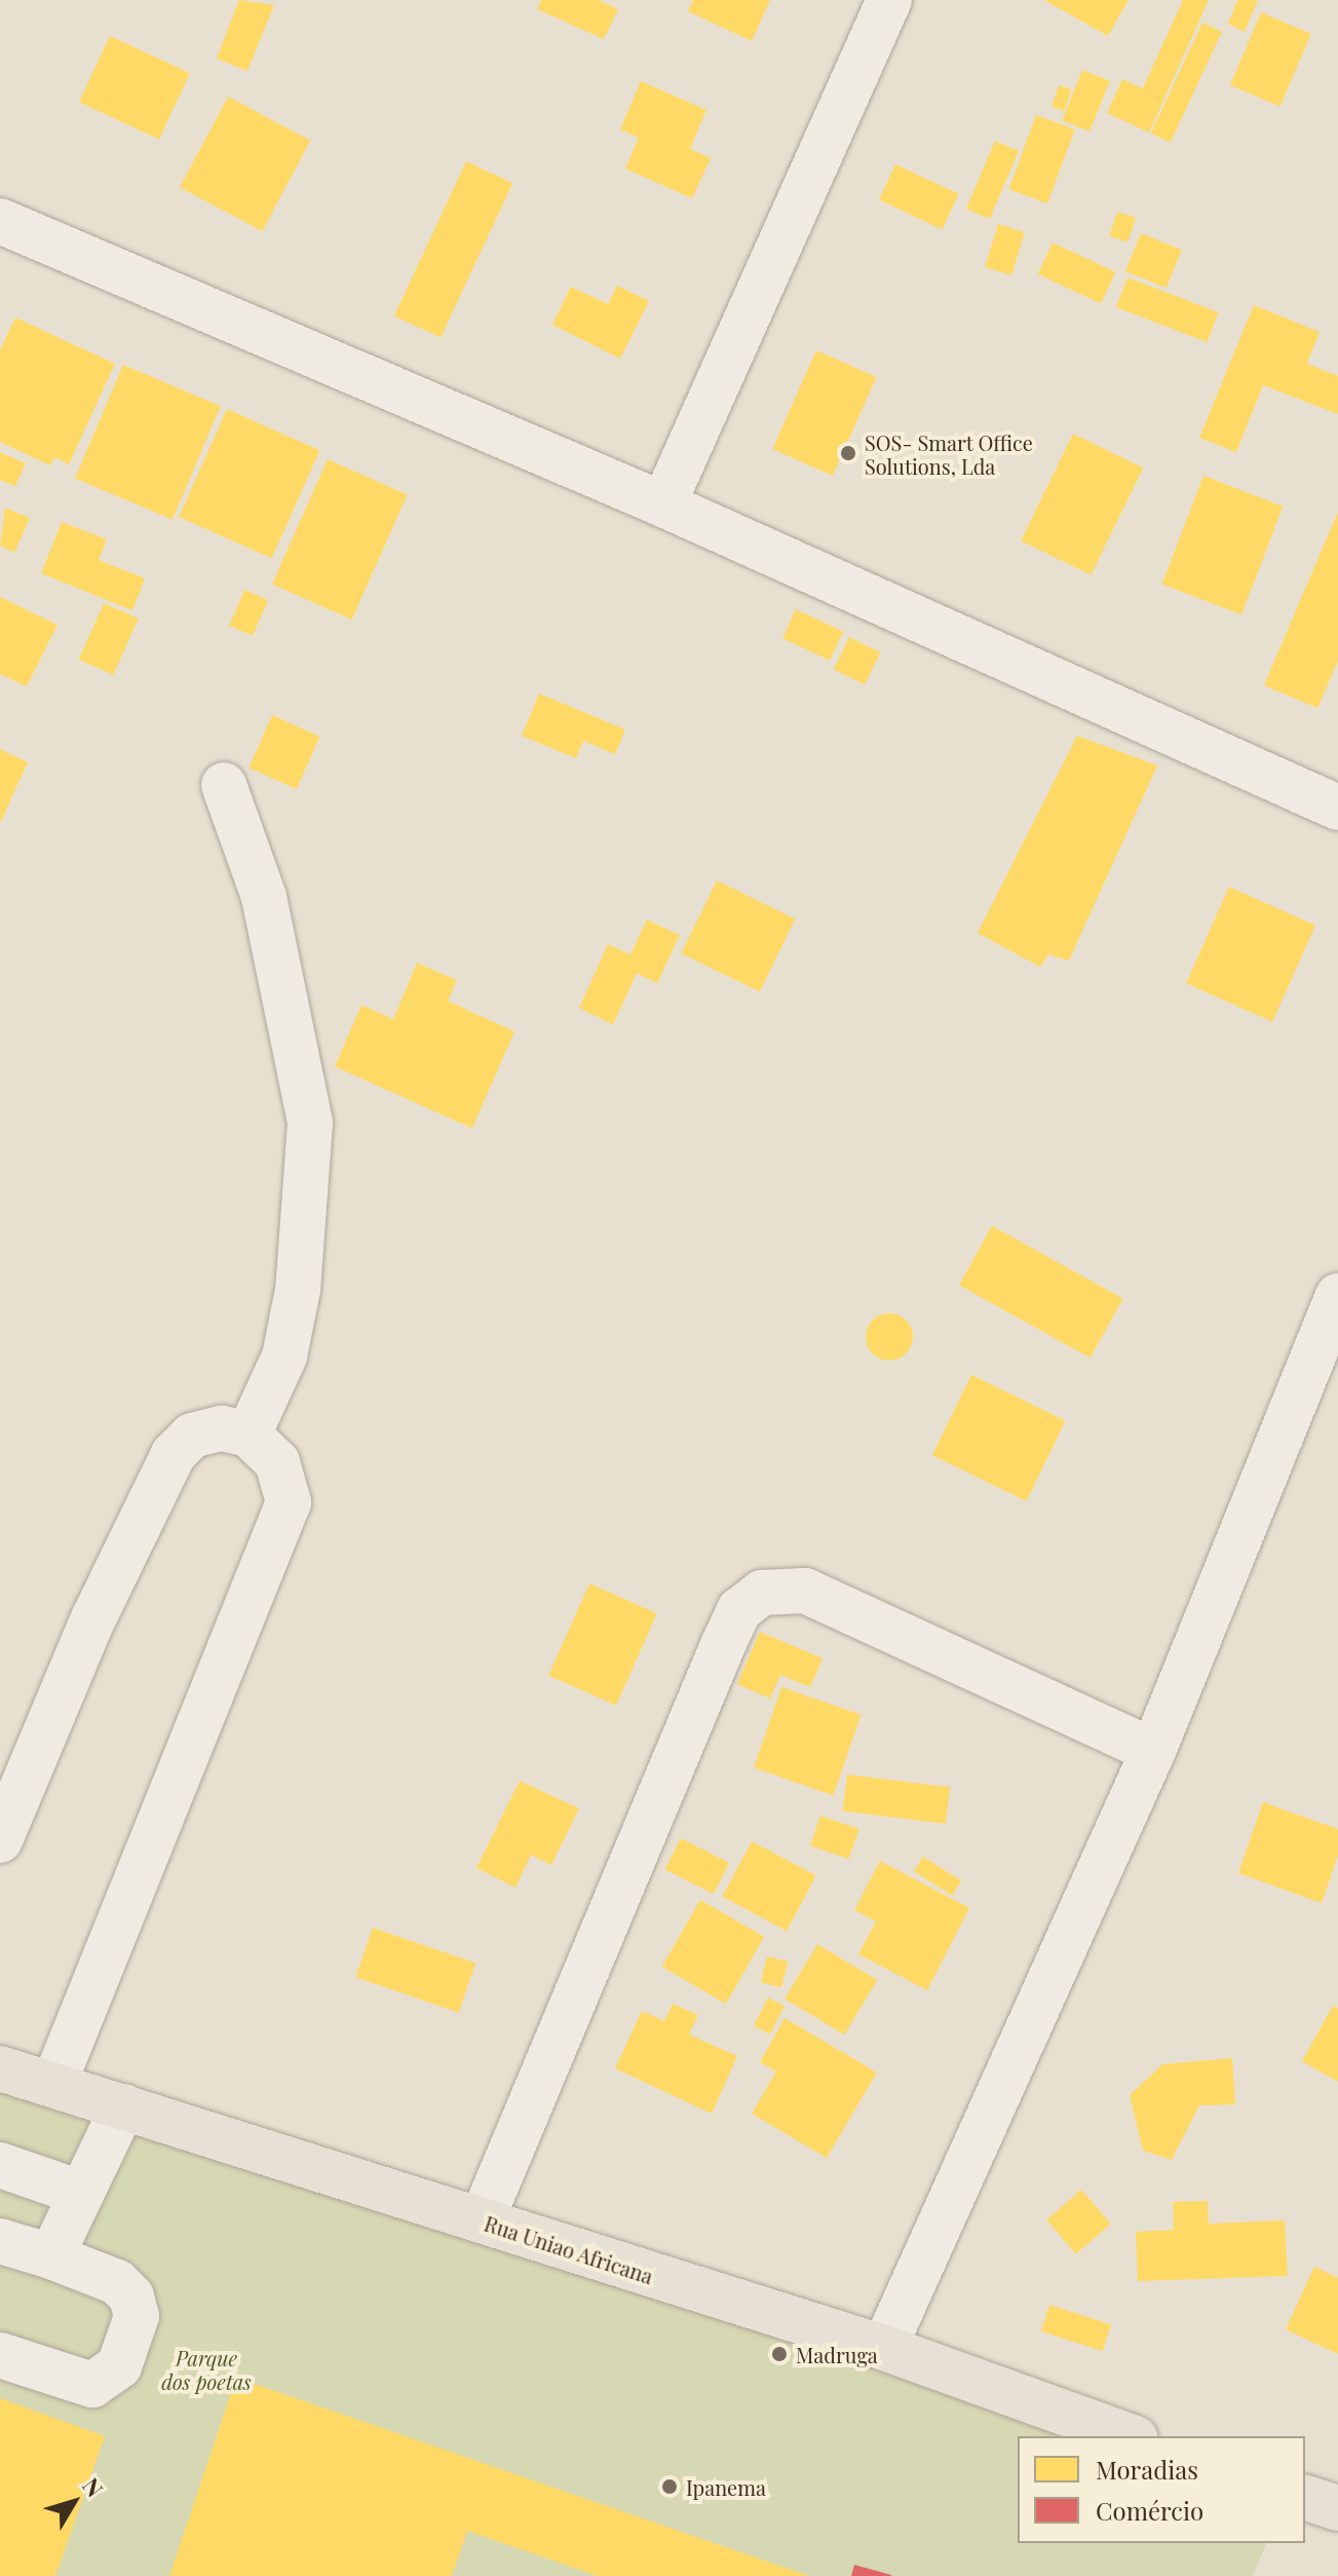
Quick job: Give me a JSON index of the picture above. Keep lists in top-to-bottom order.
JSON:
{
  "streets": {
    "main road": ["Rua Uniao Africana"]
  },
  "parks": ["Parque dos poetas"],
  "places": ["SOS- Smart Office Solutions, Lda", "Madruga", "Ipanema"],
  "legend": ["Moradias", "Comércio"],
  "north": "top right"
}
